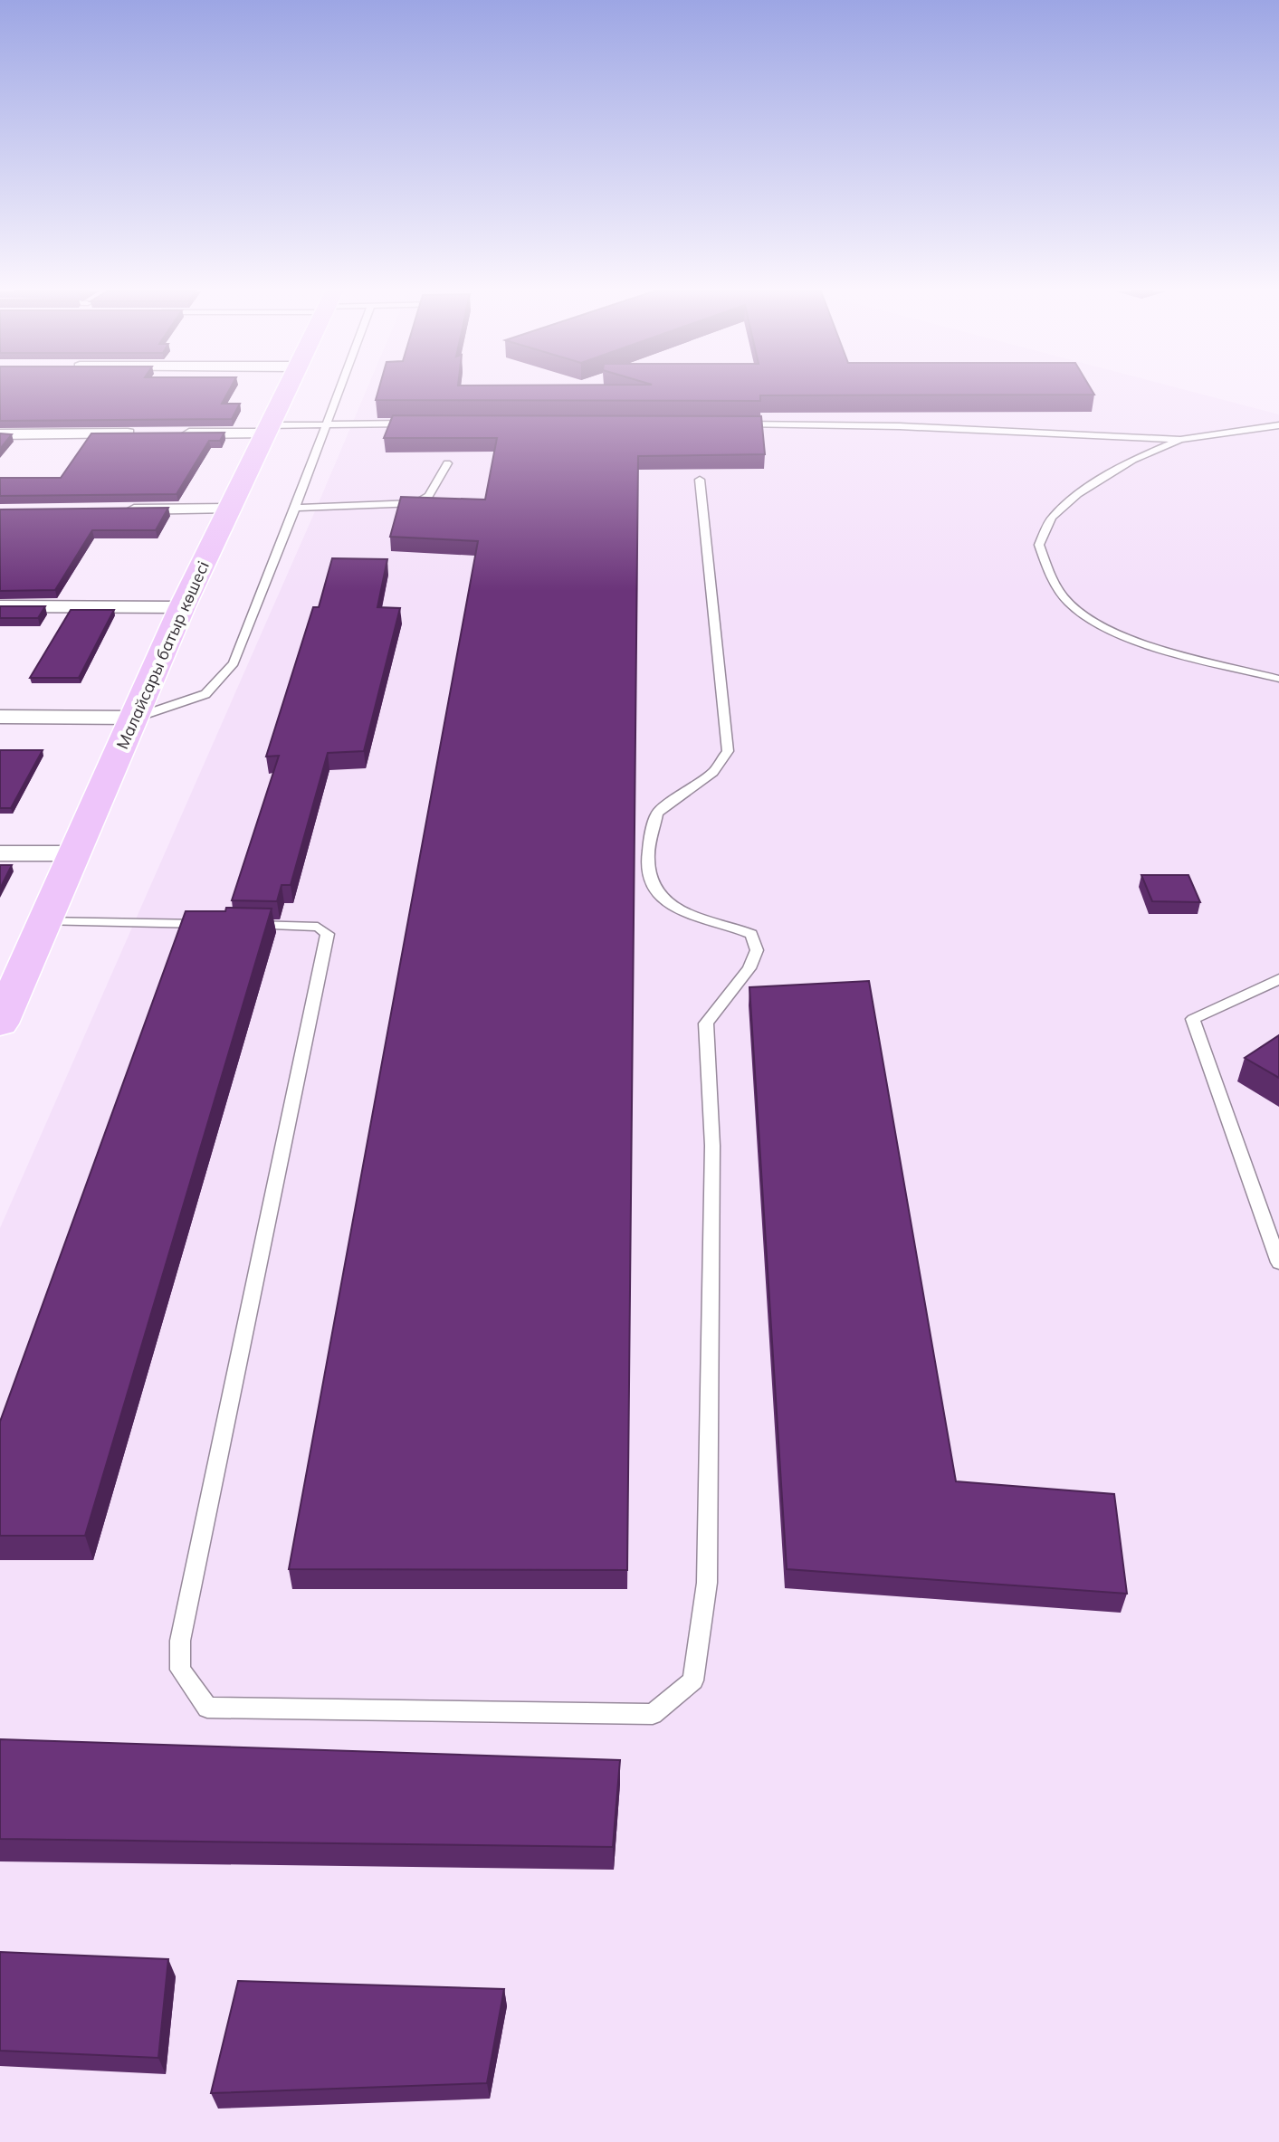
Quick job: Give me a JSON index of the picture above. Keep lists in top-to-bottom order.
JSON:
{
  "streets": {
    "main road": ["Малайсары батыр көшесі"]
  }
}
